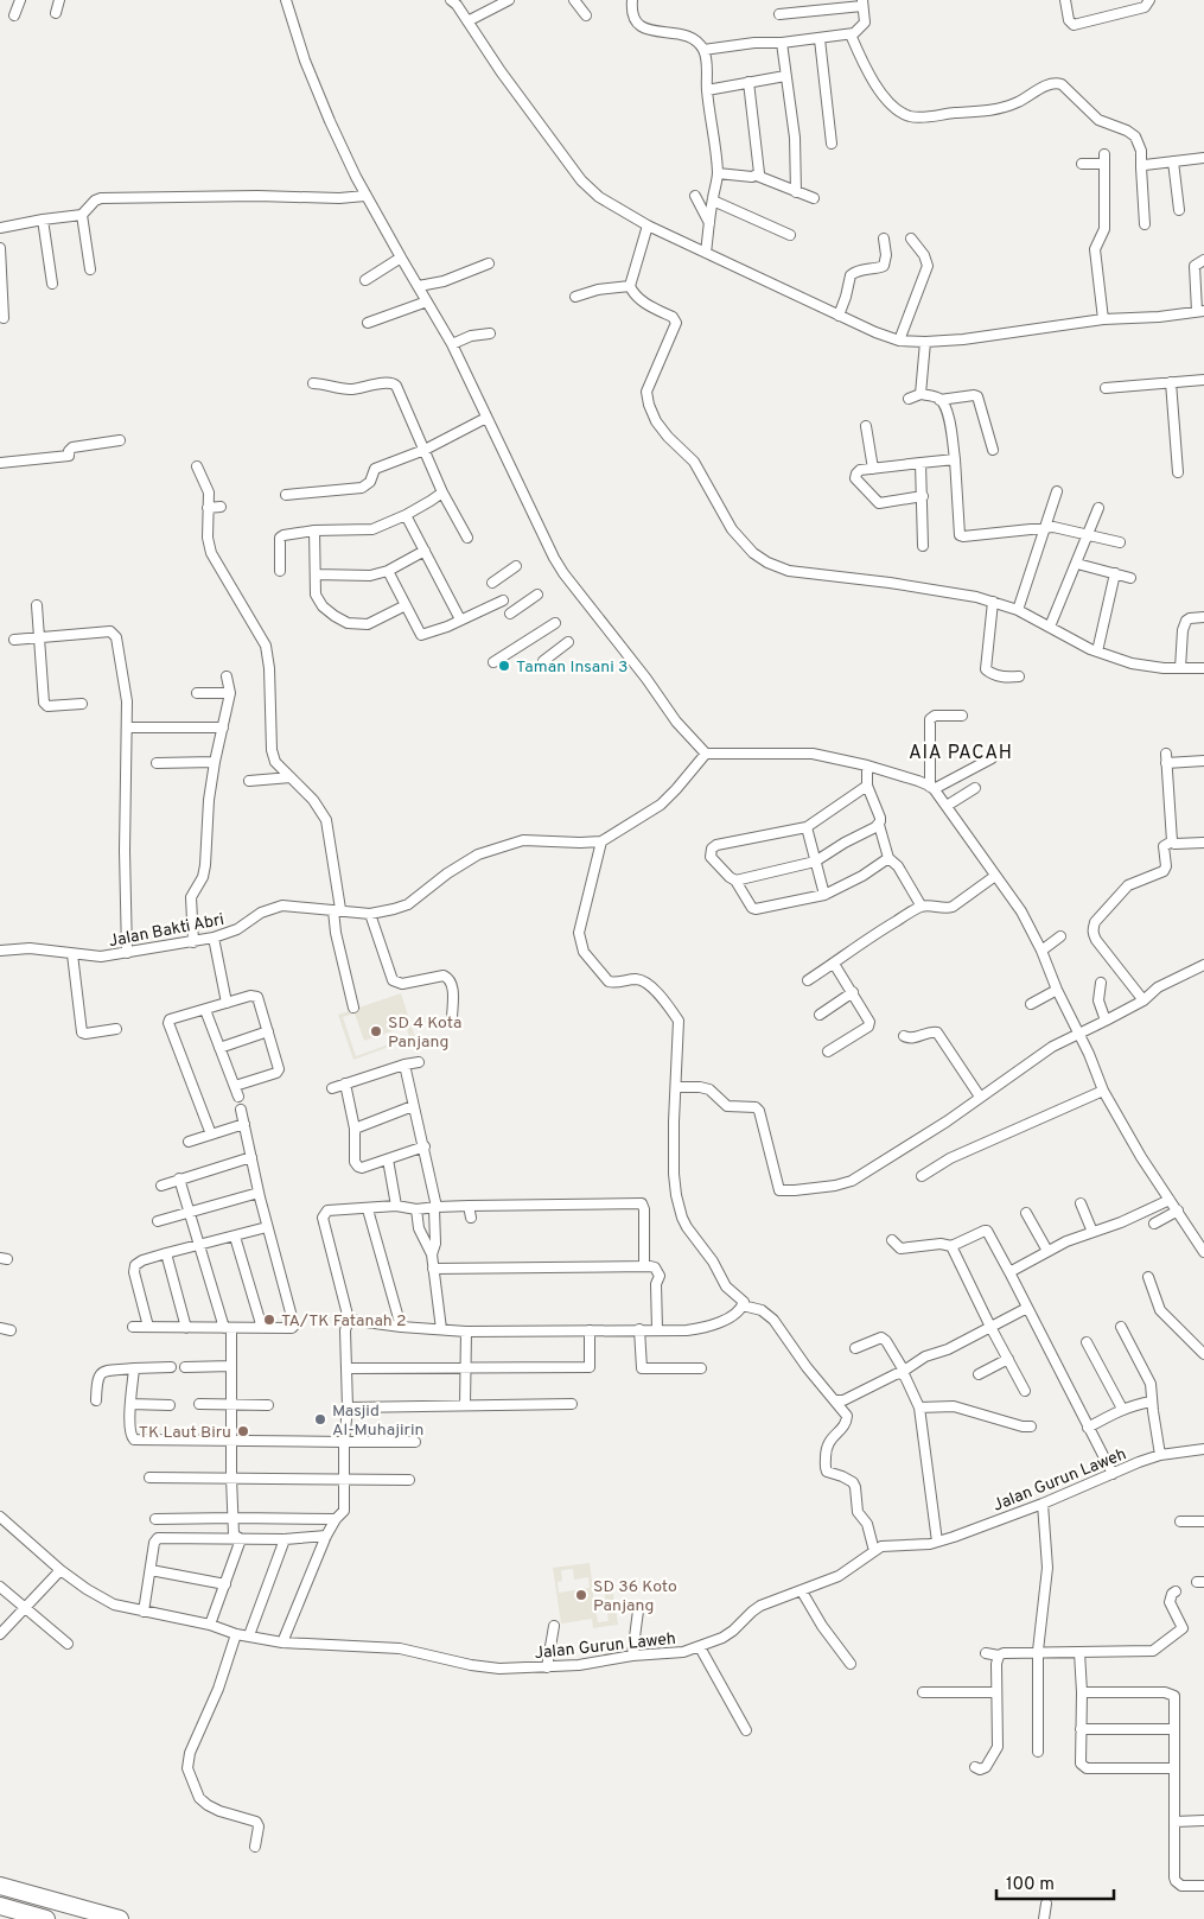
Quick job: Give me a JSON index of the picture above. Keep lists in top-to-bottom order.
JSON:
{
  "streets": {
    "street": ["Jalan Bakti Abri", "Jalan Gurun Laweh"]
  },
  "districts": ["AIA PACAH"],
  "places": [
    "Taman Insani 3",
    "SD 4 Kota Panjang",
    "TA/TK Fatanah 2",
    "Masjid Al-Muhajirin",
    "TK Laut Biru",
    "SD 36 Koto Panjang"
  ],
  "scale_bar": "100 m"
}
